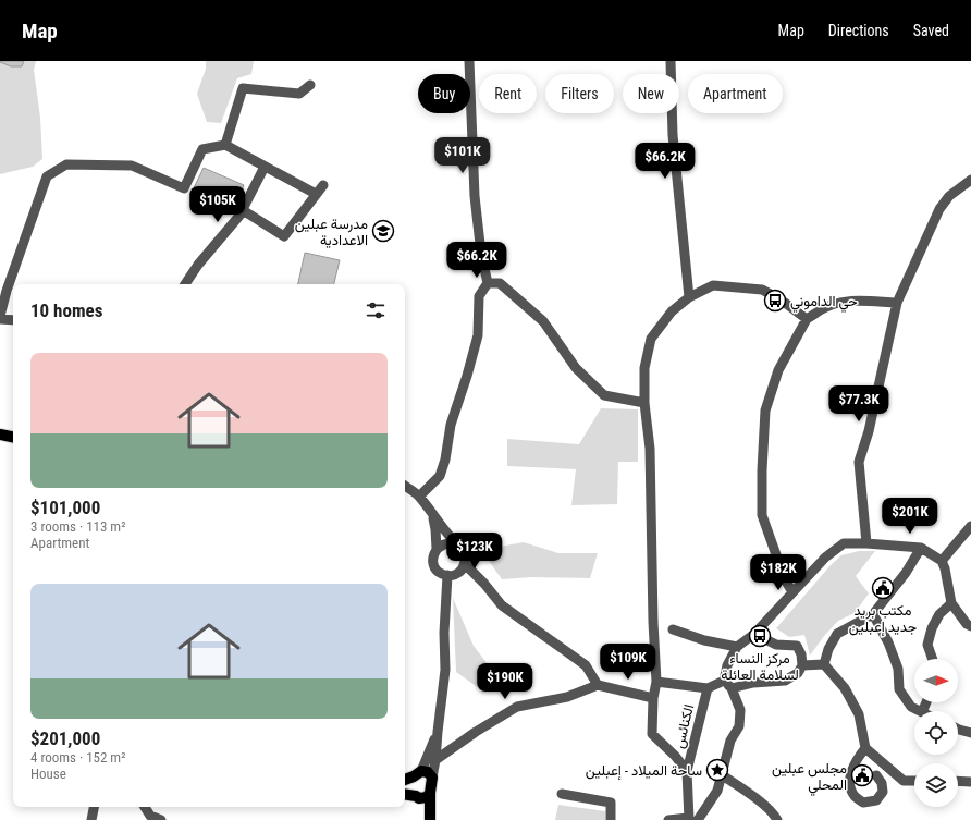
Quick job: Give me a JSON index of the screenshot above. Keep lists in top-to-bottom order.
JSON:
{
  "streets": {
    "street": ["الكنائس"]
  },
  "places": {
    "school or university": ["مدرسة عبلين الاعدادية"],
    "bus stop": ["حي الداموني", "مركز النساء لسلامة العائلة"],
    "public building": ["مكتب بريد جديد إعبلين", "مجلس عبلين المحلي"],
    "place": ["ساحة الميلاد - إعبلين"]
  },
  "north": "right",
  "page": {
    "header": "Map",
    "nav": ["Map", "Directions", "Saved"],
    "chip": [
      "Buy",
      "Rent",
      "Filters",
      "New",
      "Apartment"
    ],
    "price": [
      "$101K",
      "$66.2K",
      "$105K",
      "$66.2K",
      "$77.3K",
      "$201K",
      "$123K",
      "$182K",
      "$109K",
      "$190K"
    ],
    "heading": "10 homes",
    "list": [
      {
        "name": "$101,000",
        "note": "3 rooms · 113 m² · Apartment"
      },
      {
        "name": "$201,000",
        "note": "4 rooms · 152 m² · House"
      }
    ]
  }
}
